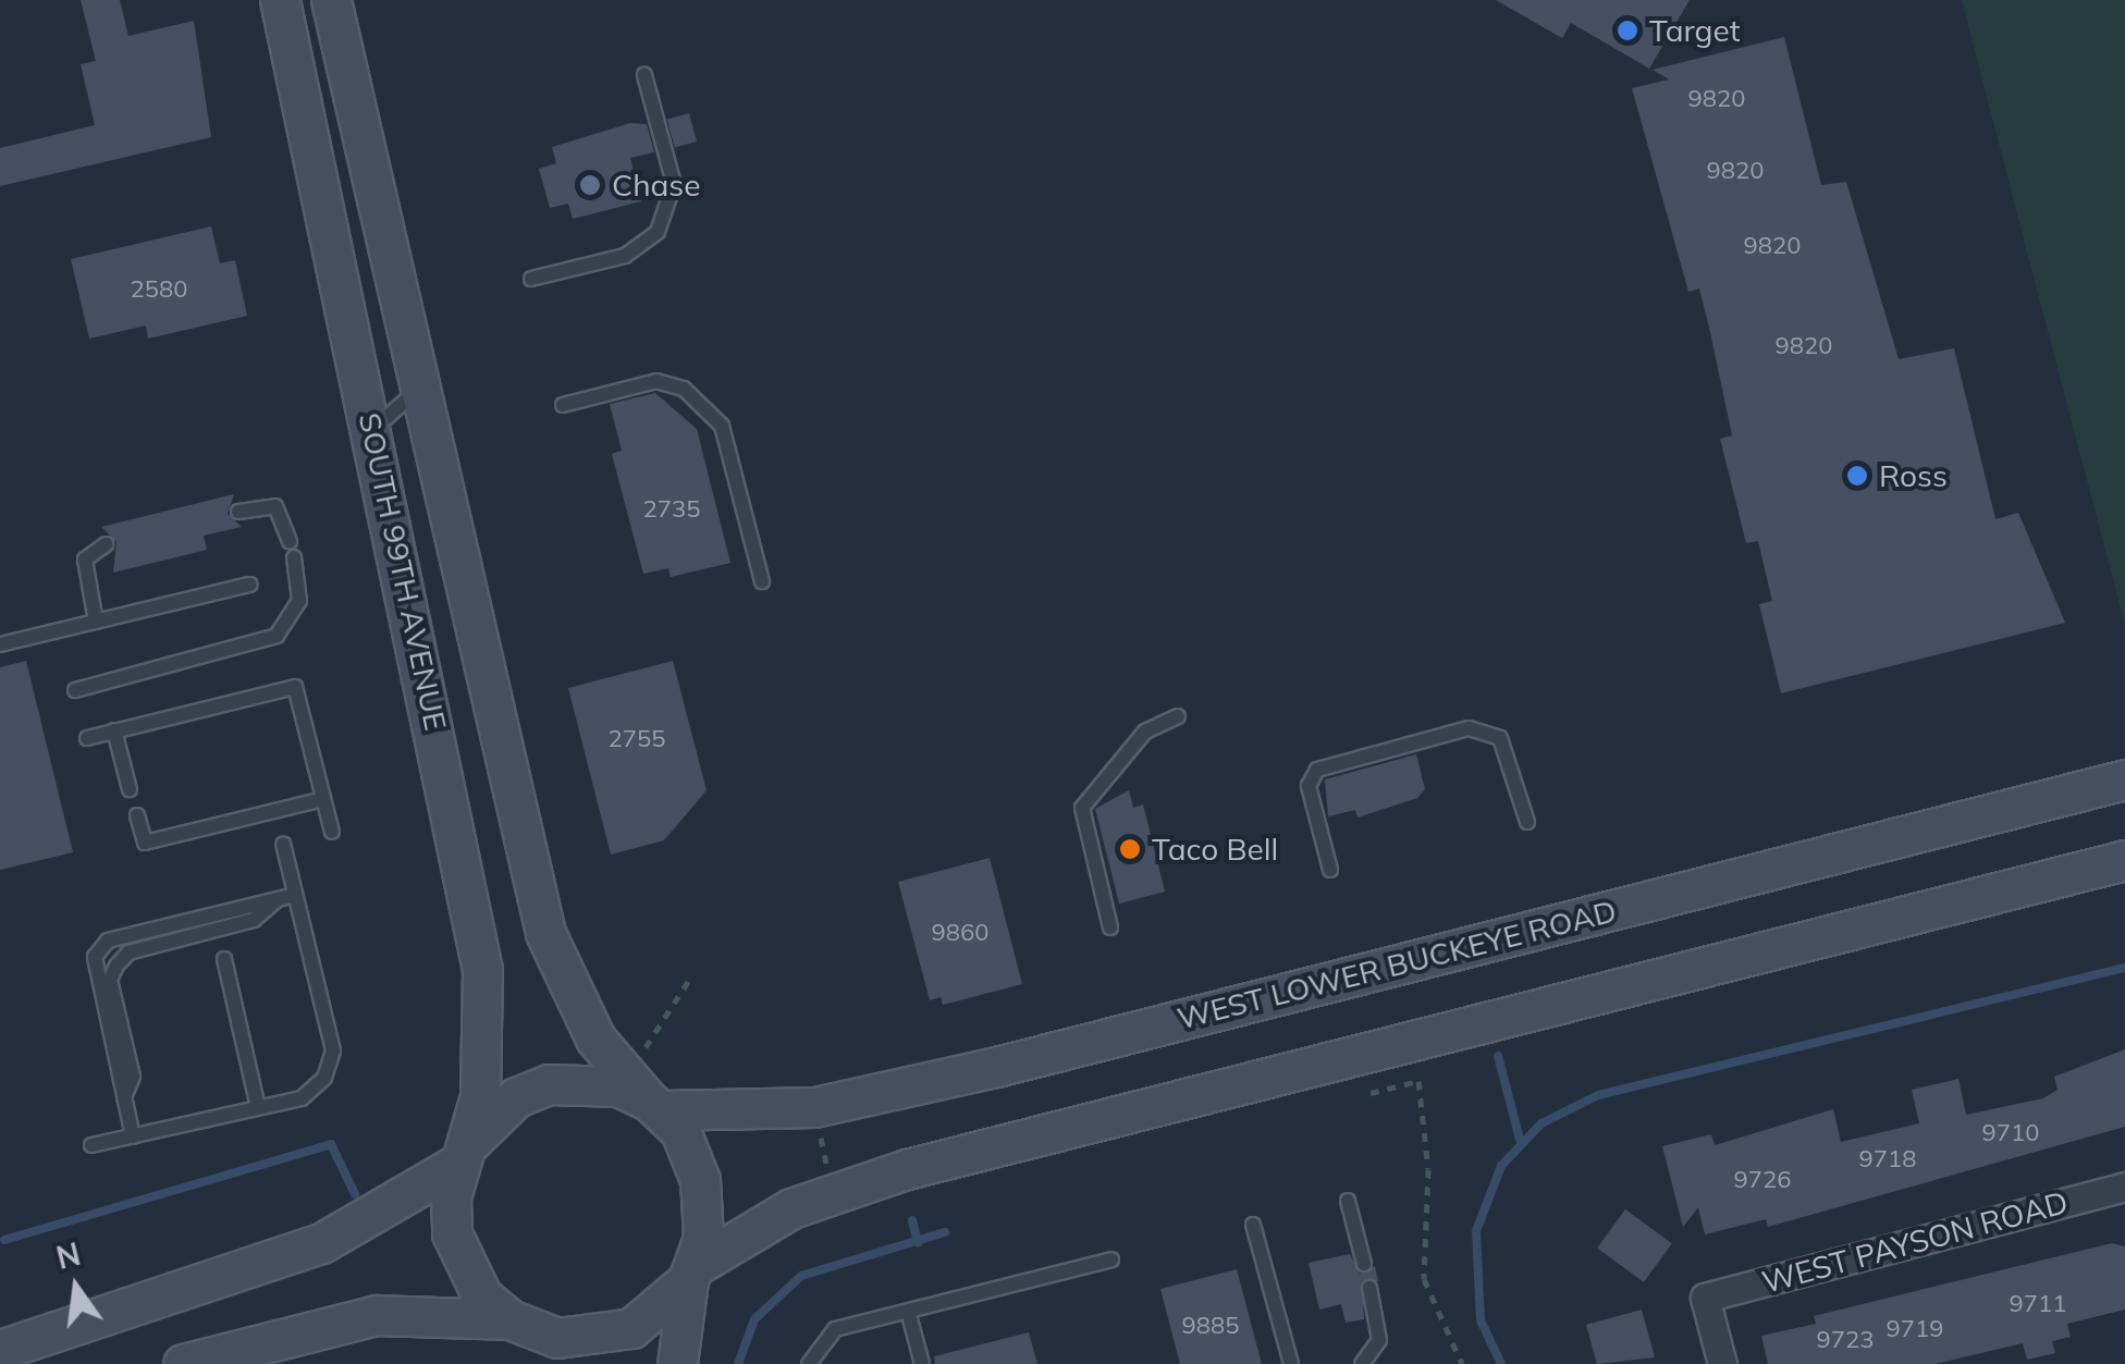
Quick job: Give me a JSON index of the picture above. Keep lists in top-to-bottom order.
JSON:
{
  "streets": {
    "main road": ["SOUTH 99TH AVENUE", "WEST LOWER BUCKEYE ROAD"],
    "street": ["WEST PAYSON ROAD"]
  },
  "crossings": [
    ["SOUTH 99TH AVENUE", "WEST LOWER BUCKEYE ROAD"]
  ],
  "places": [
    "Target",
    "Chase",
    "Ross",
    "Taco Bell"
  ],
  "house_numbers": [
    "9820",
    "9820",
    "9820",
    "2580",
    "9820",
    "2735",
    "2755",
    "9860",
    "9710",
    "9718",
    "9726",
    "9711",
    "9885",
    "9719",
    "9723"
  ],
  "north": "top"
}
